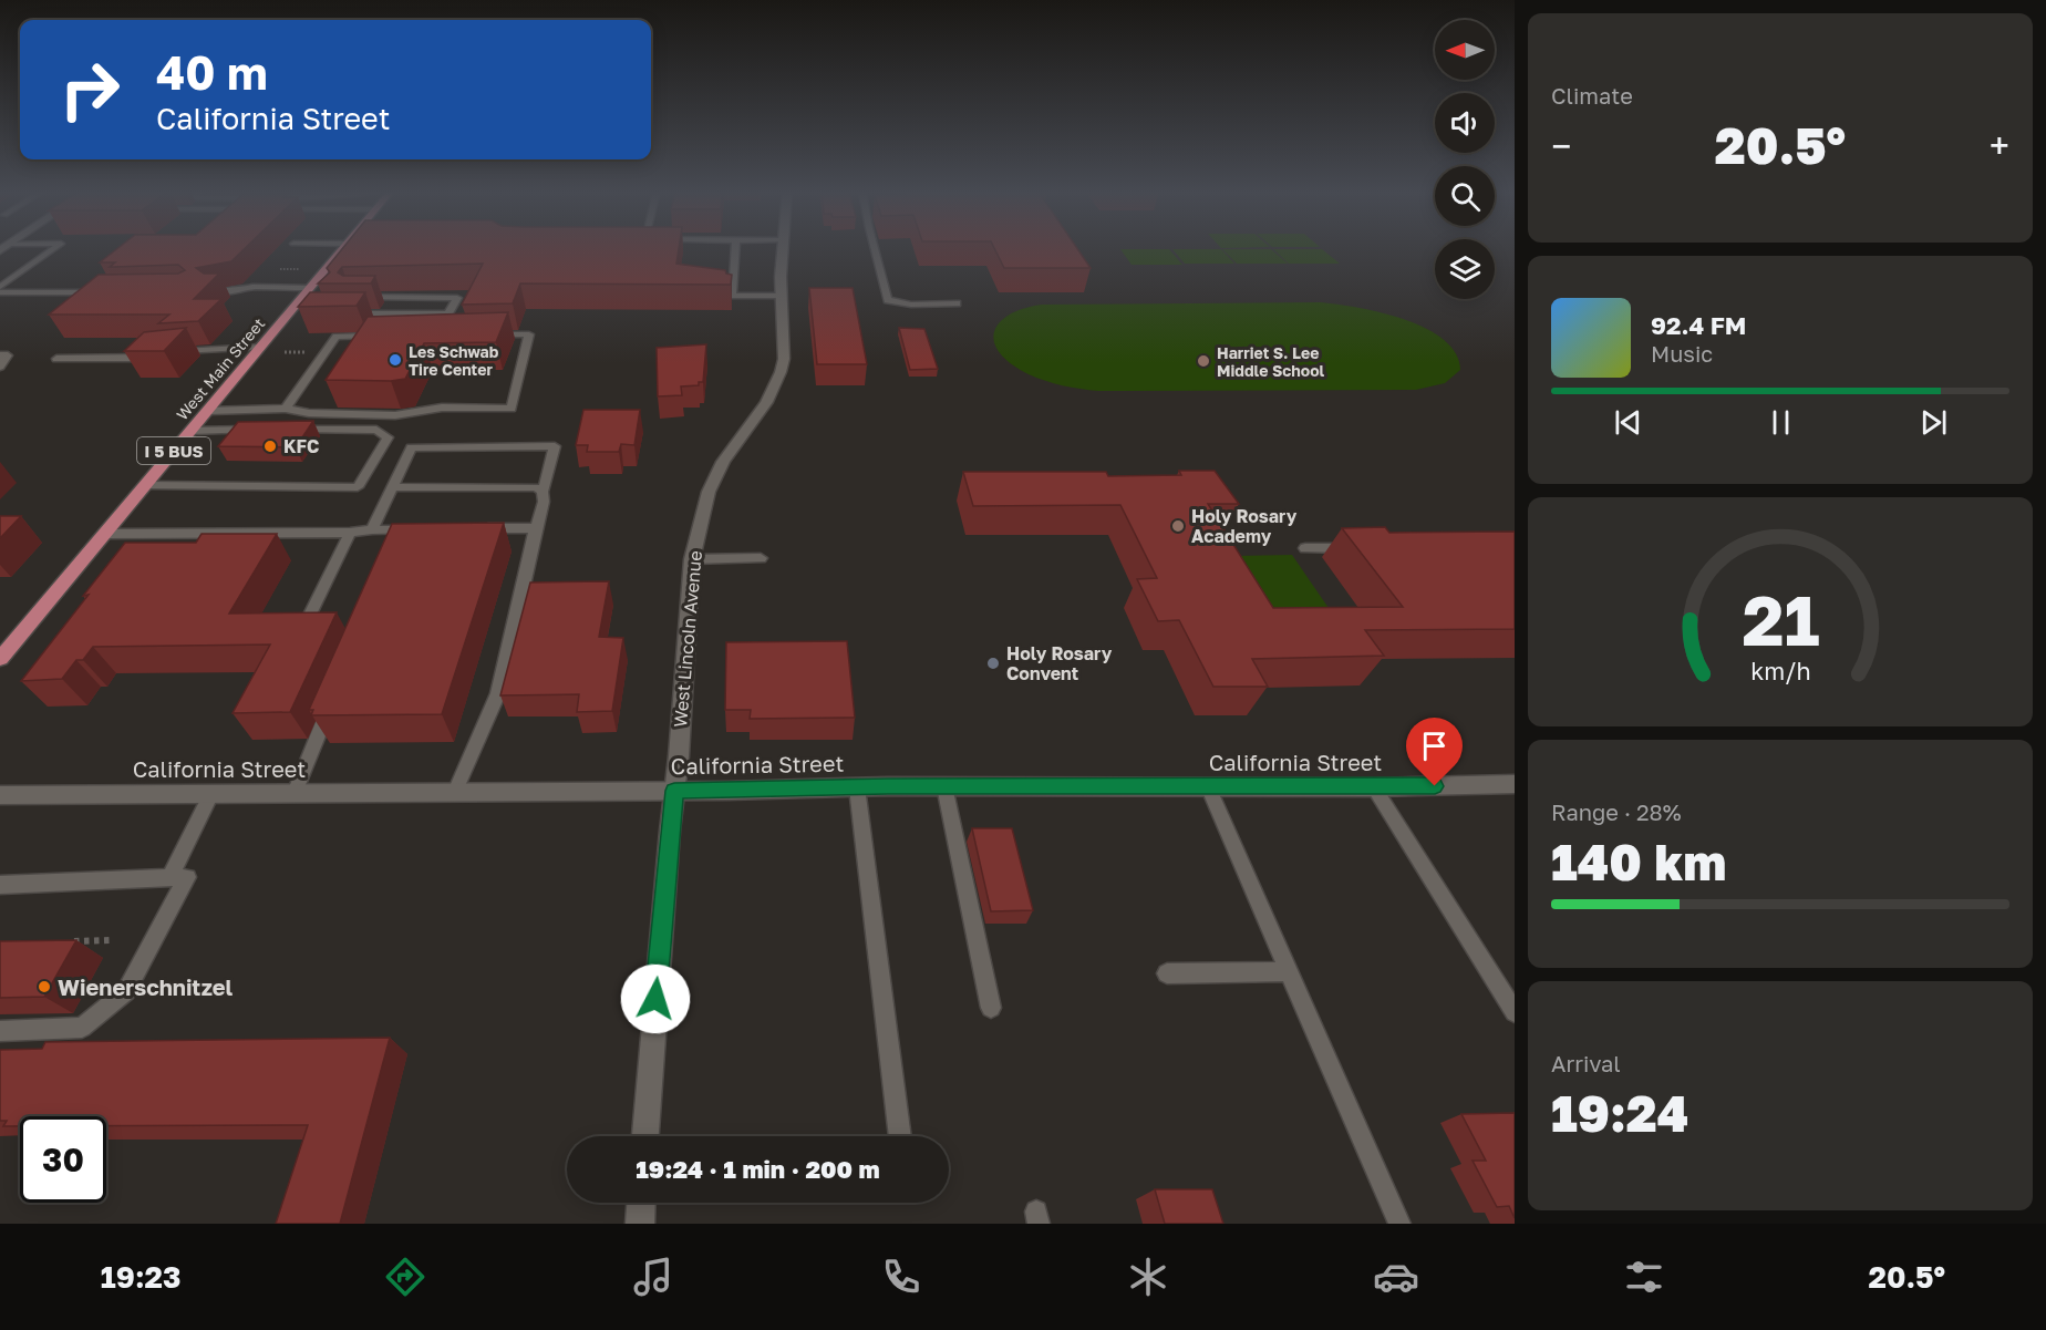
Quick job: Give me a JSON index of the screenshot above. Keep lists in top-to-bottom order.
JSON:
{
  "streets": {
    "main road": ["West Main Street", "I 5 BUS"],
    "street": ["West Lincoln Avenue", "California Street"]
  },
  "crossings": [
    ["West Lincoln Avenue", "California Street"]
  ],
  "places": [
    "Les Schwab Tire Center",
    "Harriet S. Lee Middle School",
    "KFC",
    "Holy Rosary Academy",
    "Holy Rosary Convent",
    "Wienerschnitzel"
  ],
  "north": "left",
  "page": {
    "tile": [
      "Climate",
      ["Range · 28%", "140 km"],
      ["Arrival", "19:24"]
    ],
    "turn": ["40 m", "California Street"],
    "heat": ["−", "20.5°", "+"],
    "song": ["92.4 FM", "Music"],
    "limit": "30",
    "trip": "19:24 · 1 min · 200 m",
    "tabs": ["19:23", "20.5°"],
    "gauge": ["21", "km/h"]
  }
}
